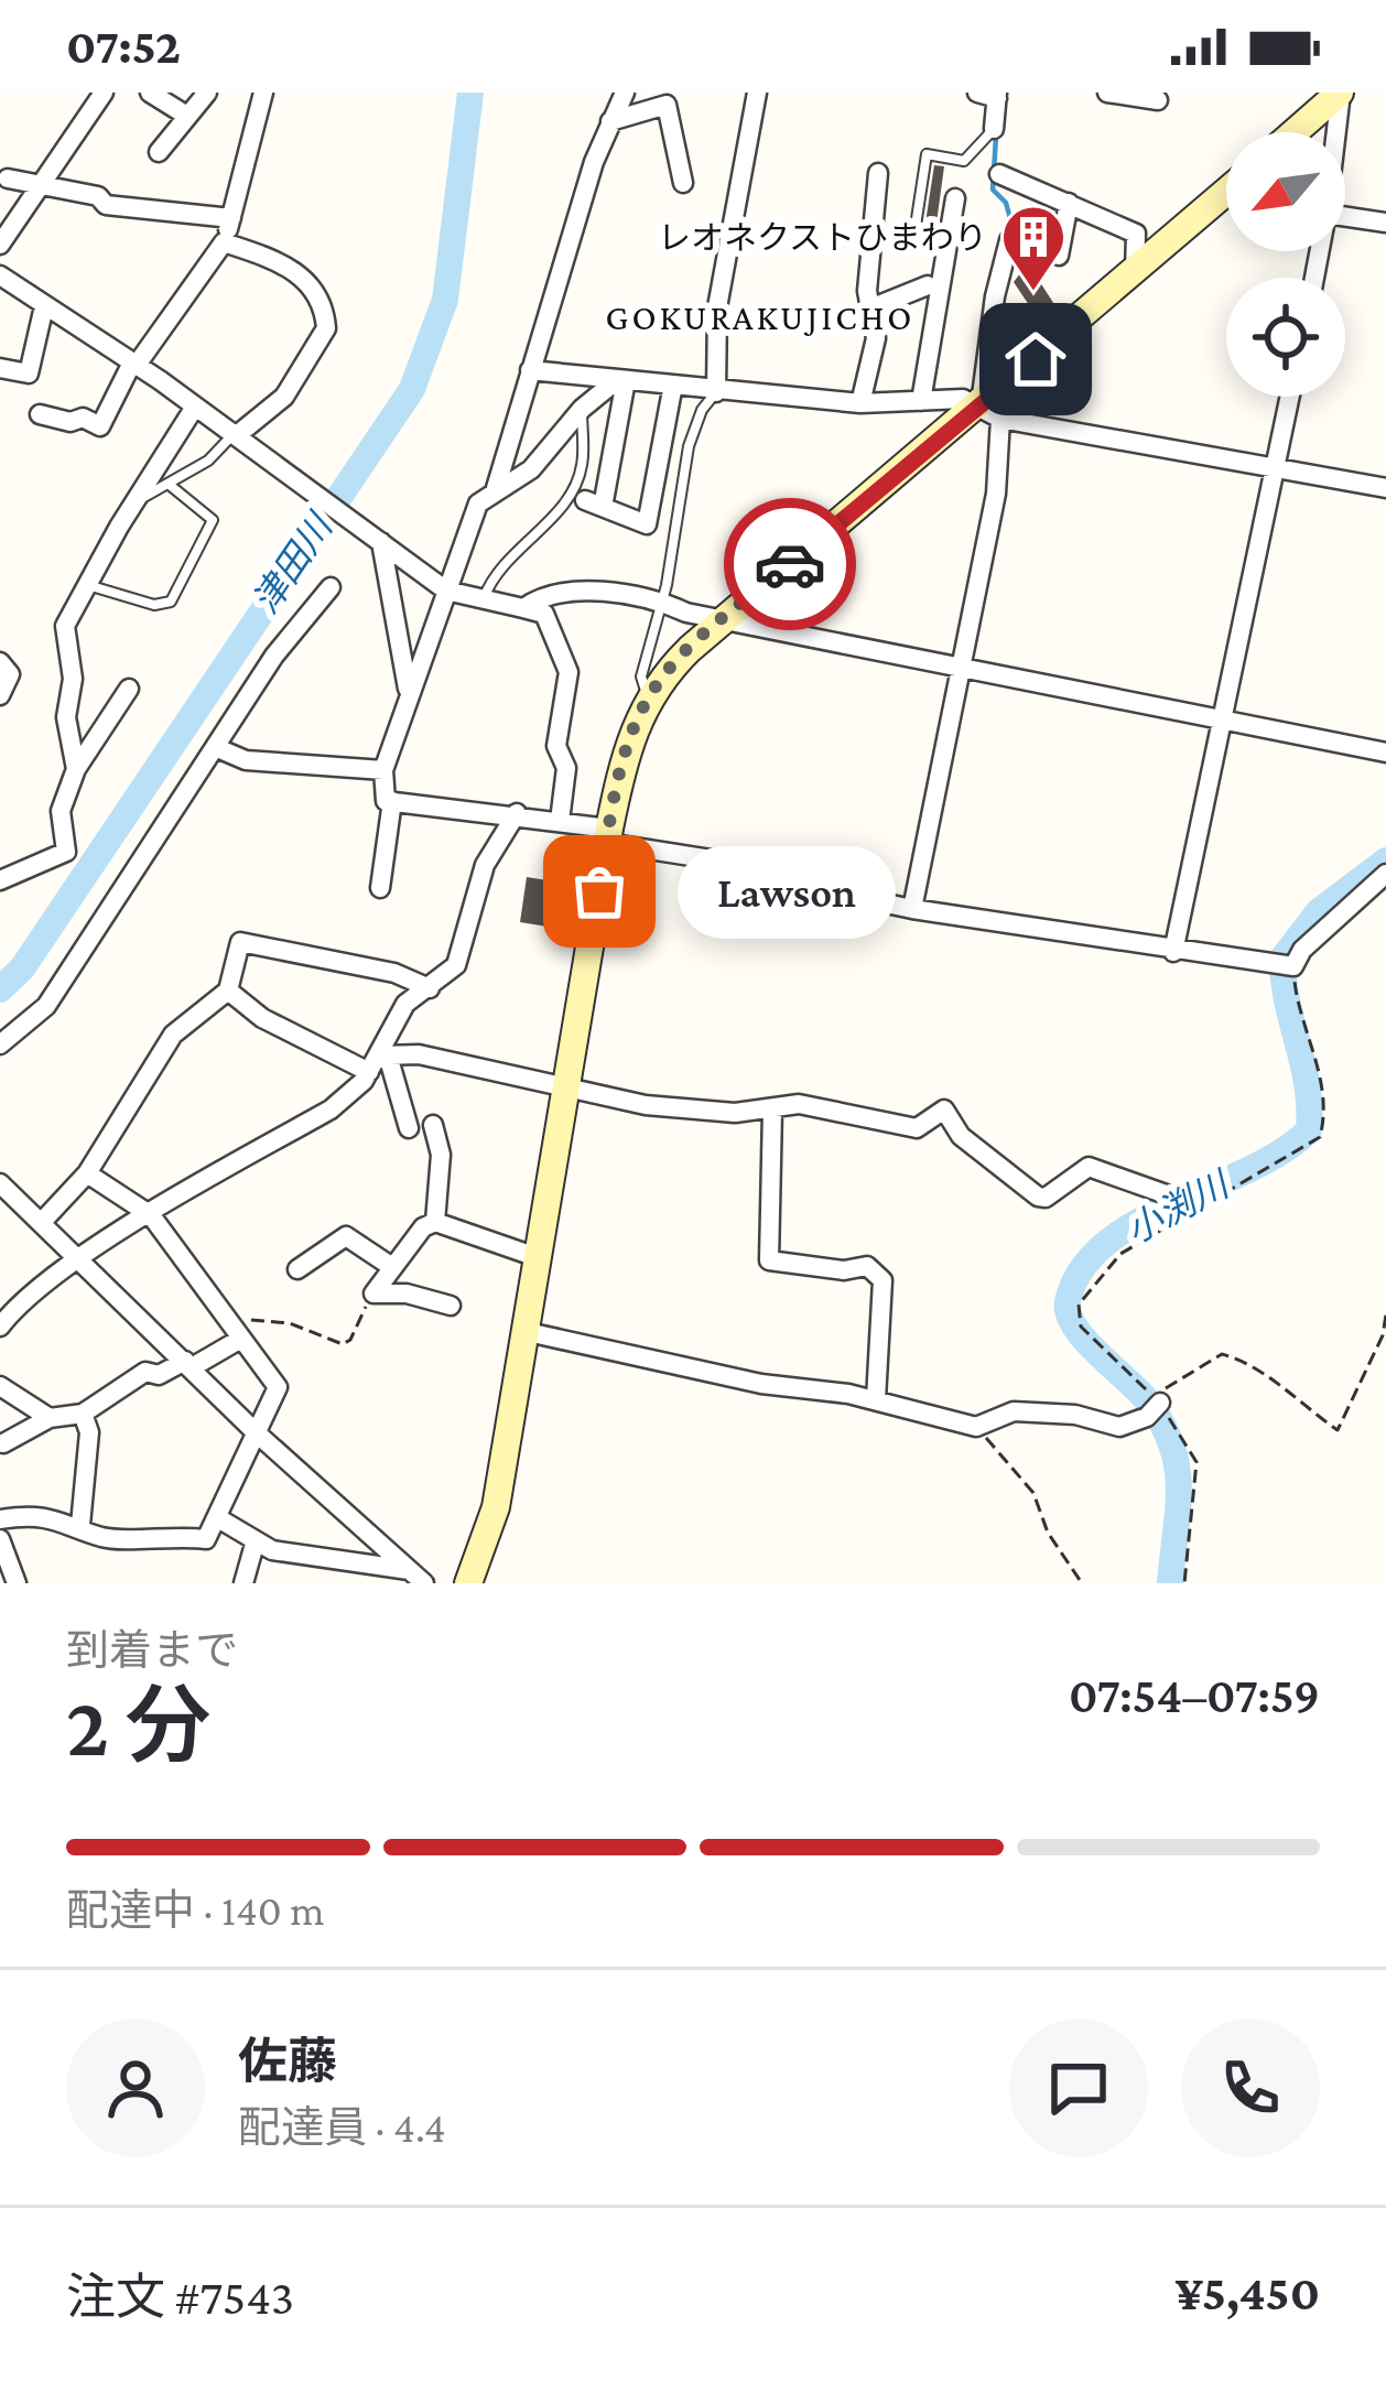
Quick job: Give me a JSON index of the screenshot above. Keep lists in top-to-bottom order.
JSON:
{
  "districts": ["GOKURAKUJICHO"],
  "water": ["津田川", "小渕川"],
  "places": {
    "building": ["レオネクストひまわり"],
    "other": ["Lawson"]
  },
  "north": "bottom left",
  "page": {
    "status": "07:52",
    "bubble": "Lawson",
    "heading": ["2 分", "到着まで", "07:54–07:59"],
    "panel": [
      "佐藤",
      "配達員 · 4.4",
      "注文 #7543",
      "¥5,450"
    ],
    "bar": "配達中 · 140 m"
  }
}
